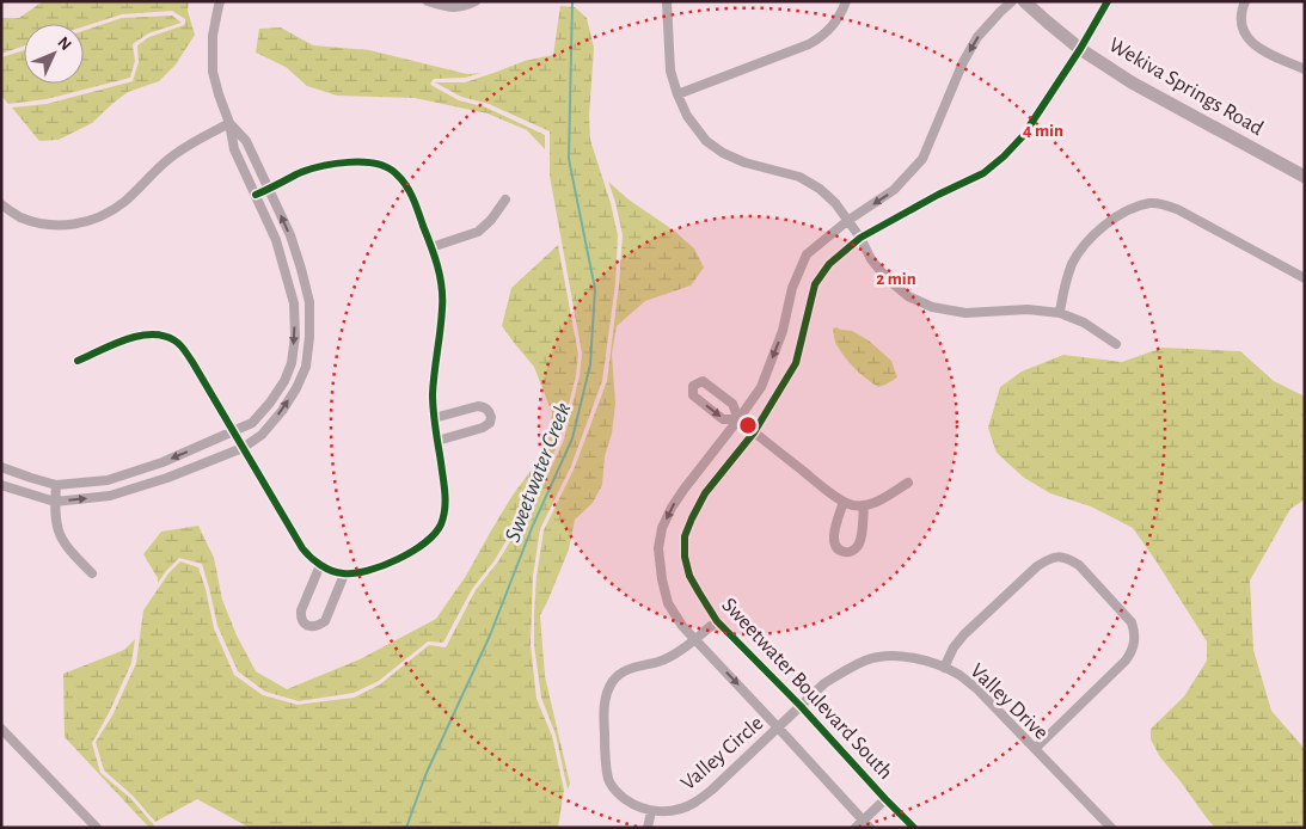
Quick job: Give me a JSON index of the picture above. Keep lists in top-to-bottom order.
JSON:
{
  "streets": {
    "main road": ["Wekiva Springs Road"],
    "street": ["Sweetwater Boulevard South", "Valley Drive", "Valley Circle"]
  },
  "crossings": [
    ["Wekiva Springs Road", "Sweetwater Boulevard South"],
    ["Sweetwater Boulevard South", "Valley Drive"],
    ["Sweetwater Boulevard South", "Valley Circle"],
    ["Valley Drive", "Valley Circle"]
  ],
  "water": ["Sweetwater Creek"],
  "north": "top right",
  "rings": ["4 min", "2 min"]
}
